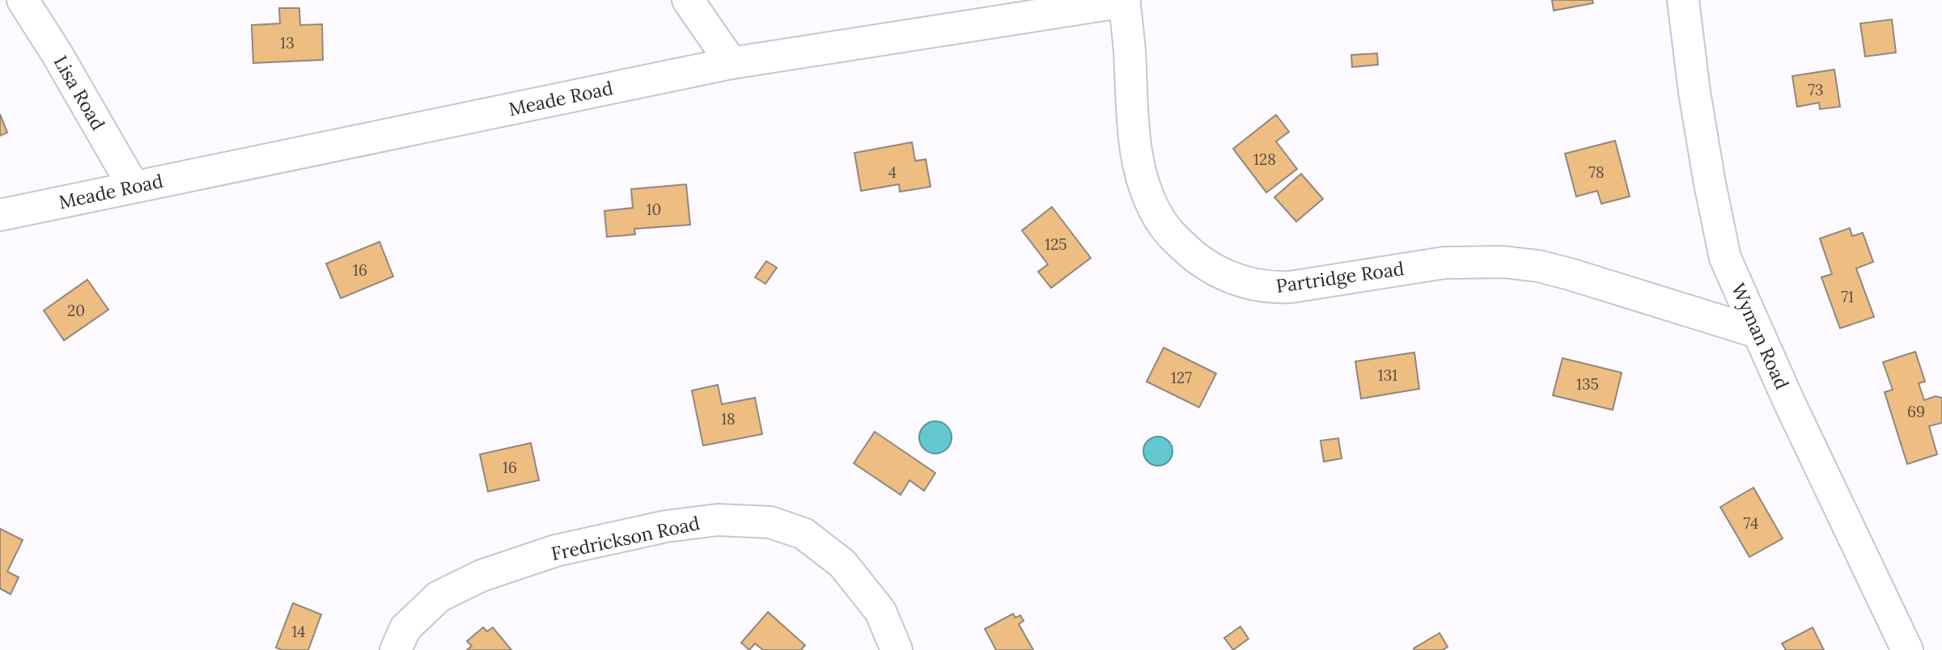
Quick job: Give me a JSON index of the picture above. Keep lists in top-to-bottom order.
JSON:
{
  "streets": {
    "street": [
      "Lisa Road",
      "Meade Road",
      "Partridge Road",
      "Wyman Road",
      "Fredrickson Road"
    ]
  },
  "crossings": [
    ["Lisa Road", "Meade Road"],
    ["Meade Road", "Partridge Road"],
    ["Partridge Road", "Wyman Road"]
  ],
  "house_numbers": [
    "13",
    "73",
    "128",
    "4",
    "78",
    "10",
    "125",
    "16",
    "71",
    "20",
    "131",
    "127",
    "135",
    "69",
    "18",
    "16",
    "74",
    "14"
  ]
}
